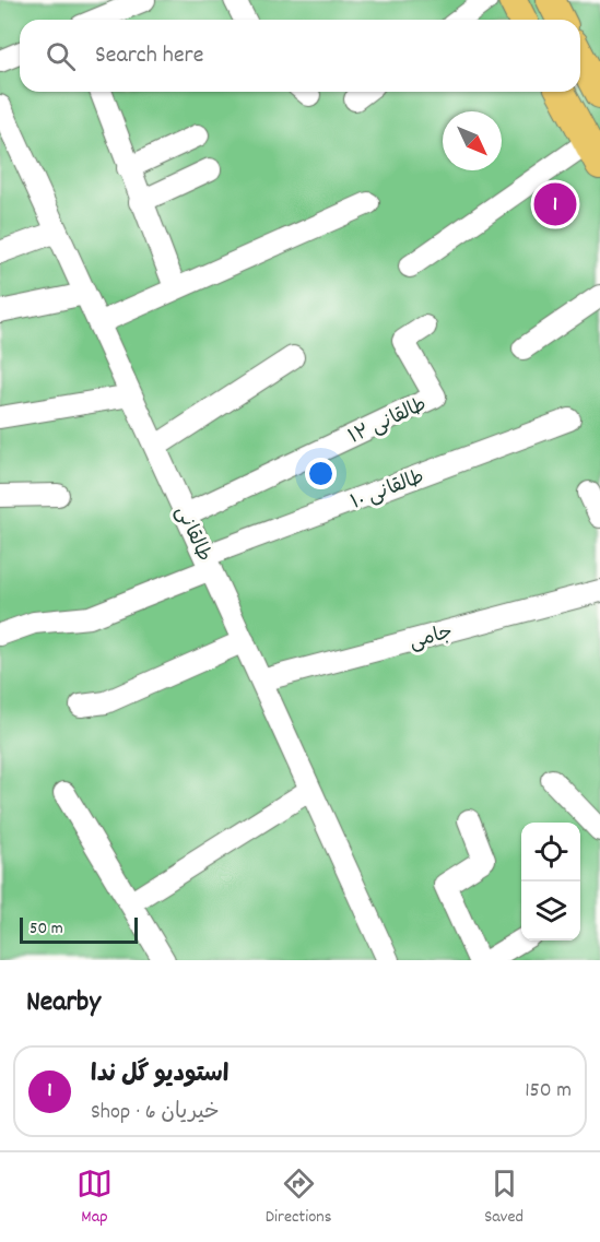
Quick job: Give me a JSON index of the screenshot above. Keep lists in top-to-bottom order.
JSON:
{
  "streets": {
    "street": [
      "طالقانی ۱۲",
      "طالقانی ۱۰",
      "طالقانی",
      "جامی"
    ]
  },
  "crossings": [
    ["طالقانی ۱۲", "طالقانی"],
    ["طالقانی ۱۰", "طالقانی"],
    ["طالقانی", "جامی"]
  ],
  "scale_bar": "50 m",
  "north": "bottom right",
  "page": {
    "search": "Search here",
    "pins": "1",
    "scale": "50 m",
    "heading": "Nearby",
    "list": [
      {
        "mark": "1",
        "name": "استودیو گل ندا",
        "note": "Shop · خیریان 6",
        "value": "150 m"
      }
    ],
    "nav": ["Map", "Directions", "Saved"]
  }
}
